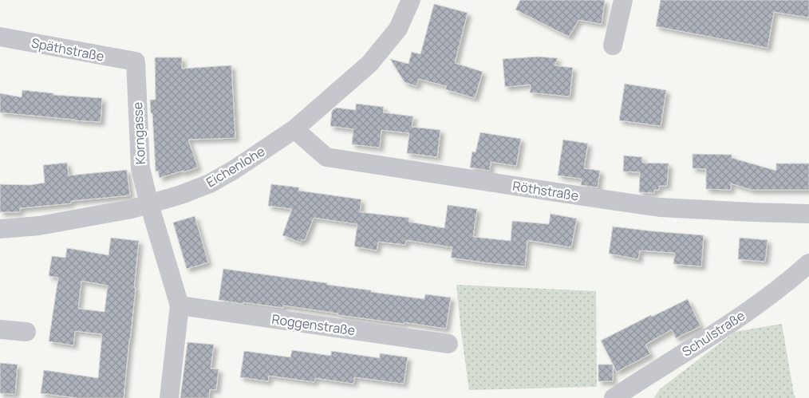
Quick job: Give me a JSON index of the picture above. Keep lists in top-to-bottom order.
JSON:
{
  "streets": {
    "street": [
      "Späthstraße",
      "Korngasse",
      "Eichenlohe",
      "Röthstraße",
      "Roggenstraße",
      "Schulstraße"
    ]
  },
  "crossings": [
    ["Späthstraße", "Korngasse"],
    ["Korngasse", "Eichenlohe"],
    ["Eichenlohe", "Röthstraße"]
  ]
}
